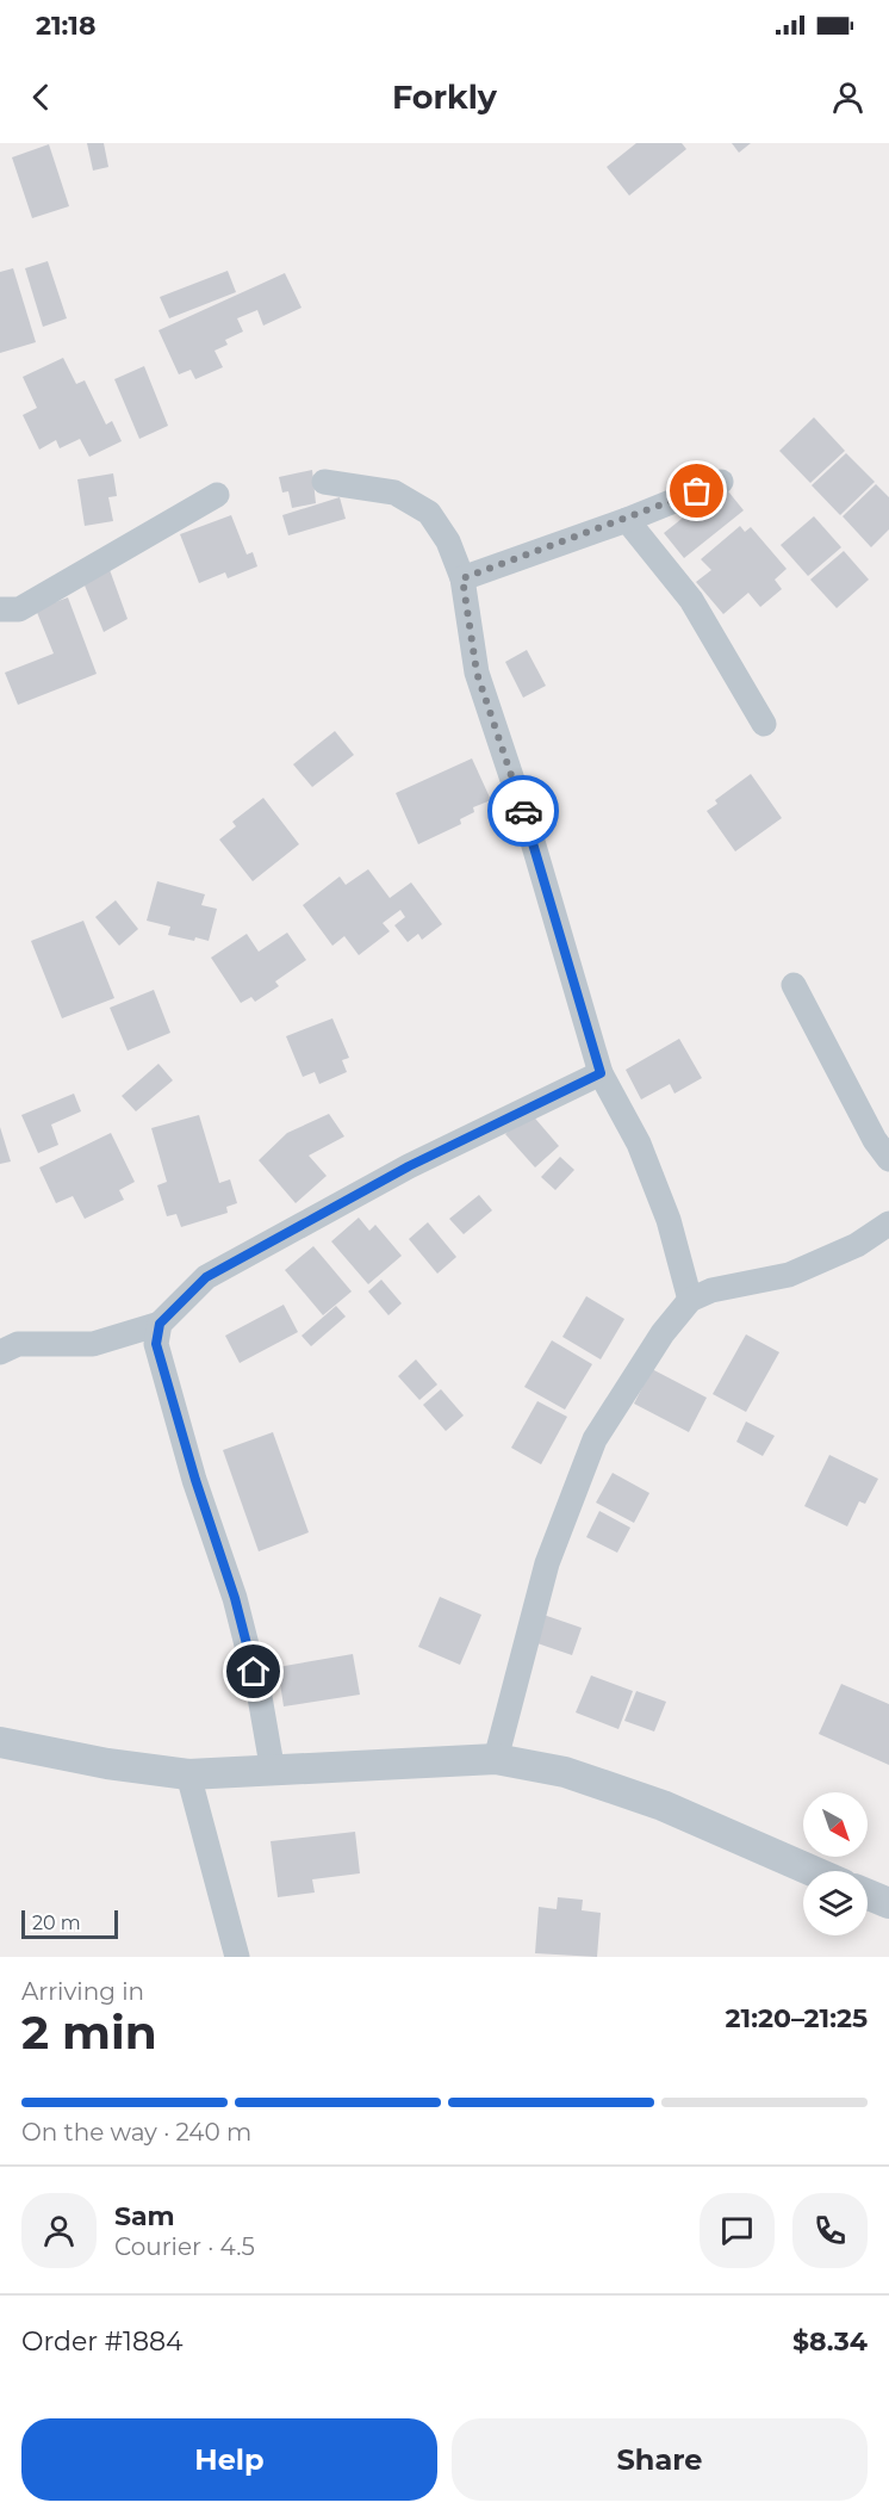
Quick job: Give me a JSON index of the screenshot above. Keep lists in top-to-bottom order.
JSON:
{
  "scale_bar": "20 m",
  "north": "bottom right",
  "page": {
    "status": "21:18",
    "header": "Forkly",
    "scale": "20 m",
    "heading": ["2 min", "Arriving in", "21:20–21:25"],
    "panel": [
      "Sam",
      "Courier · 4.5",
      "Order #1884",
      "$8.34"
    ],
    "bar": "On the way · 240 m",
    "buttons": ["Help", "Share"]
  }
}
